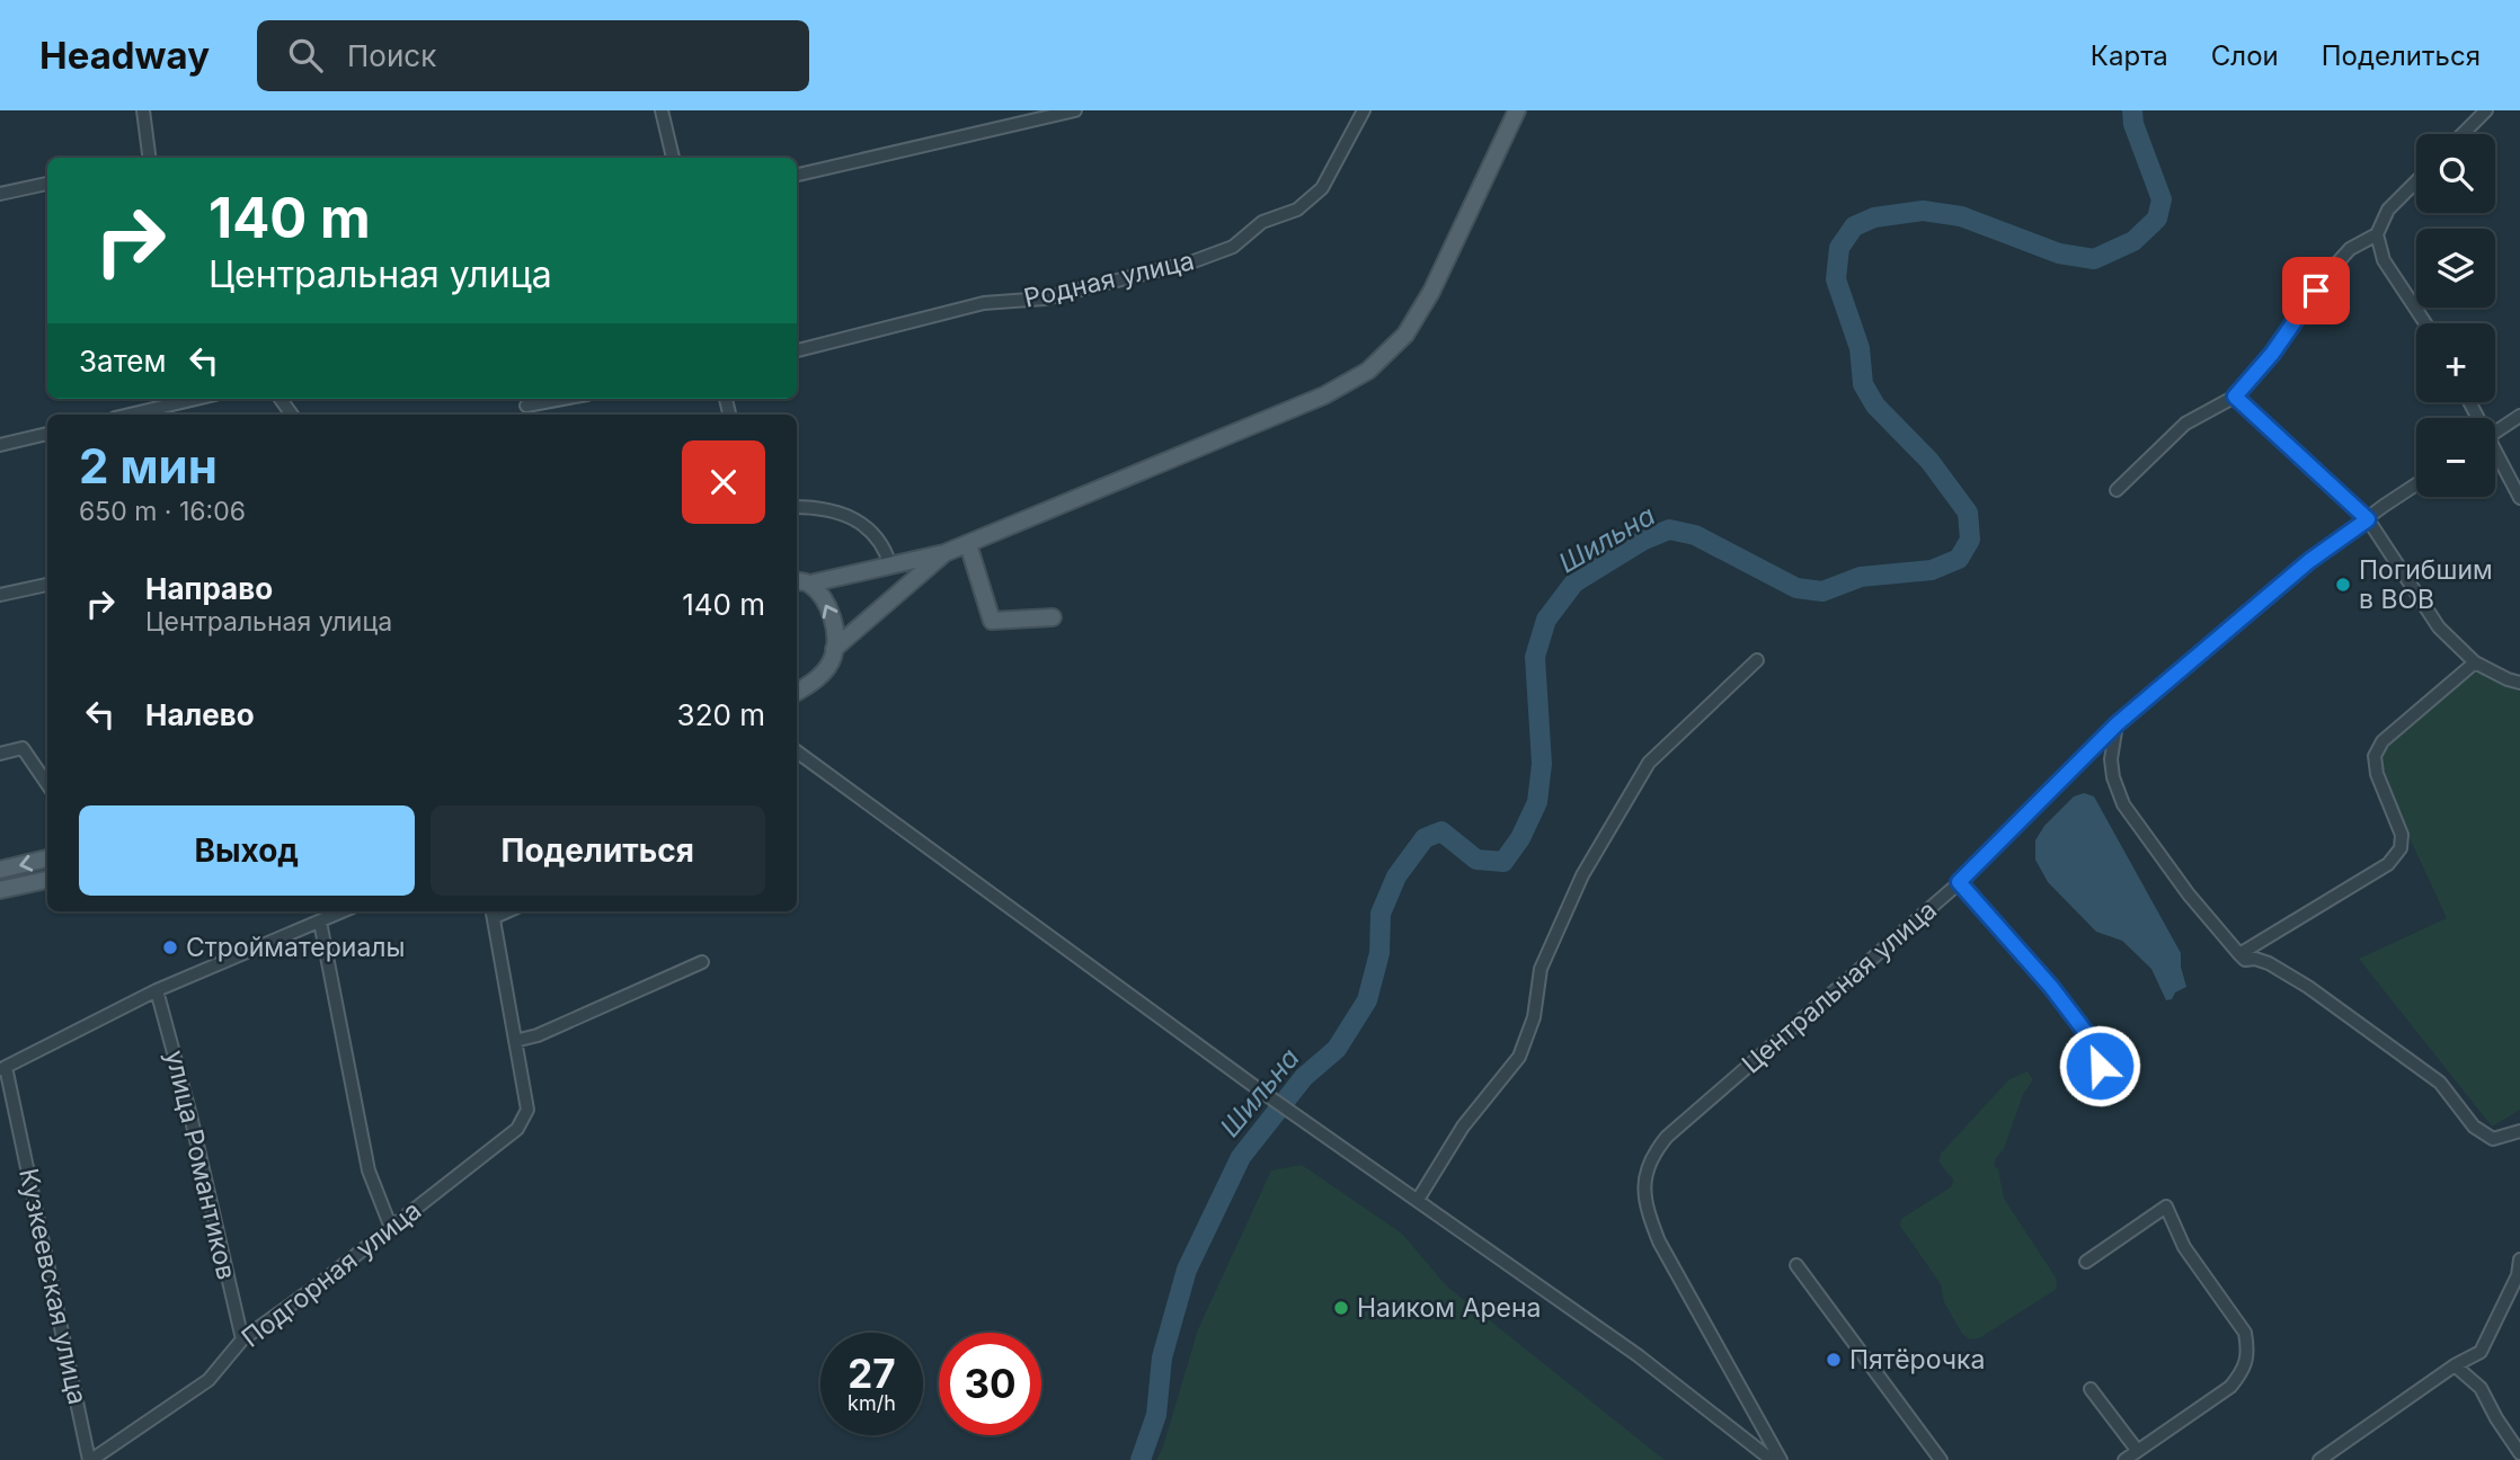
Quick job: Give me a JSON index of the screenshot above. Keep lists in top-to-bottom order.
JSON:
{
  "streets": {
    "street": [
      "Родная улица",
      "Центральная улица",
      "улица Романтиков",
      "Подгорная улица",
      "Кузкеевская улица"
    ]
  },
  "crossings": [
    ["улица Романтиков", "Подгорная улица"],
    ["Подгорная улица", "Кузкеевская улица"]
  ],
  "water": ["Шильна"],
  "places": [
    "Погибшим в ВОВ",
    "Стройматериалы",
    "Наиком Арена",
    "Пятёрочка"
  ],
  "page": {
    "header": "Headway",
    "search": "Поиск",
    "nav": ["Карта", "Слои", "Поделиться"],
    "map_buttons": ["+", "−"],
    "turn": ["140 m", "Центральная улица"],
    "then": "Затем",
    "heading": ["2 мин", "650 m · 16:06"],
    "list": [
      {
        "name": "Направо",
        "note": "Центральная улица",
        "value": "140 m"
      },
      {
        "name": "Налево",
        "value": "320 m"
      }
    ],
    "buttons": ["Выход", "Поделиться"],
    "speed": "27 km/h",
    "limit": "30"
  }
}
